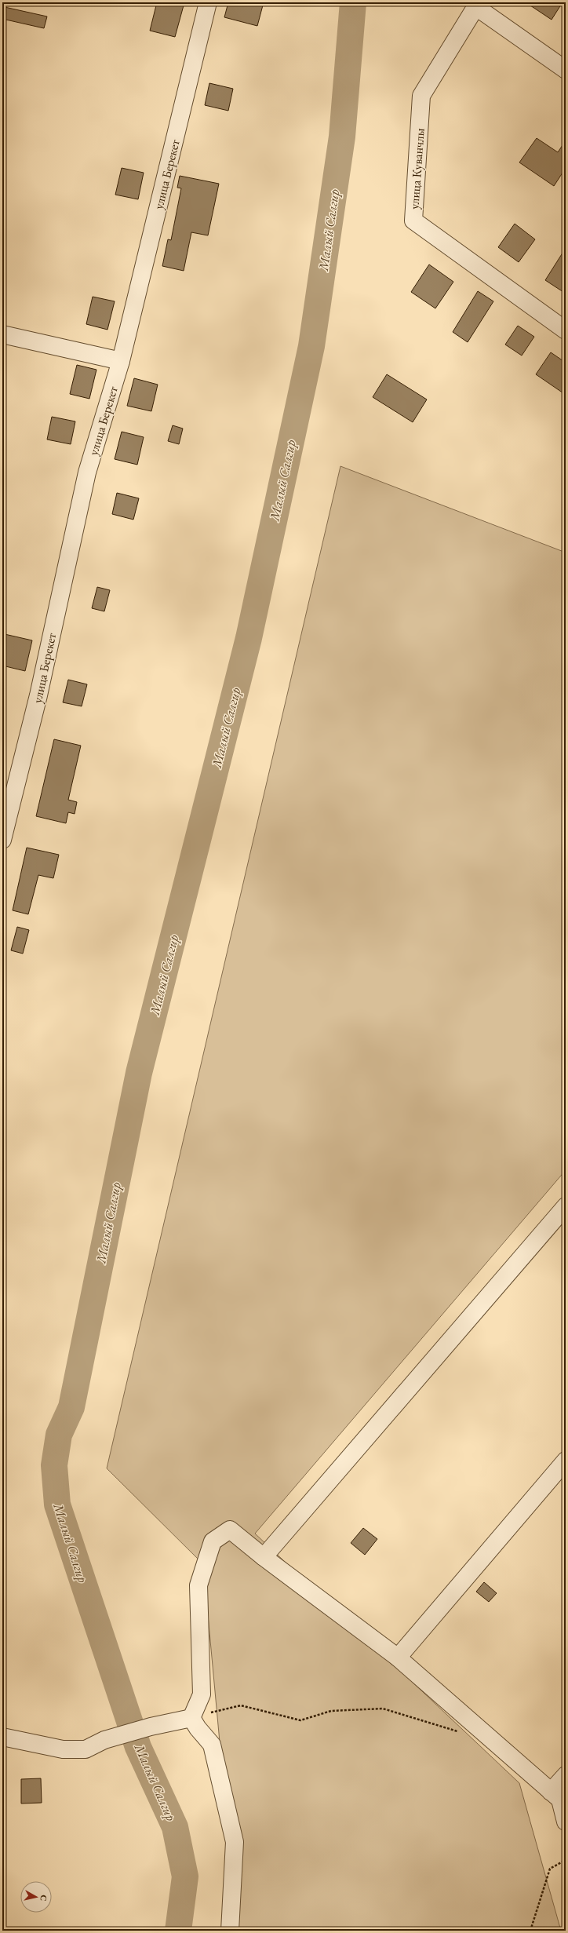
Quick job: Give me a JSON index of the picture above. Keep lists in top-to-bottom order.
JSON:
{
  "streets": {
    "street": ["улица Куванчлы", "улица Берекет"]
  },
  "water": ["Малый Салгир"],
  "north": "right"
}
